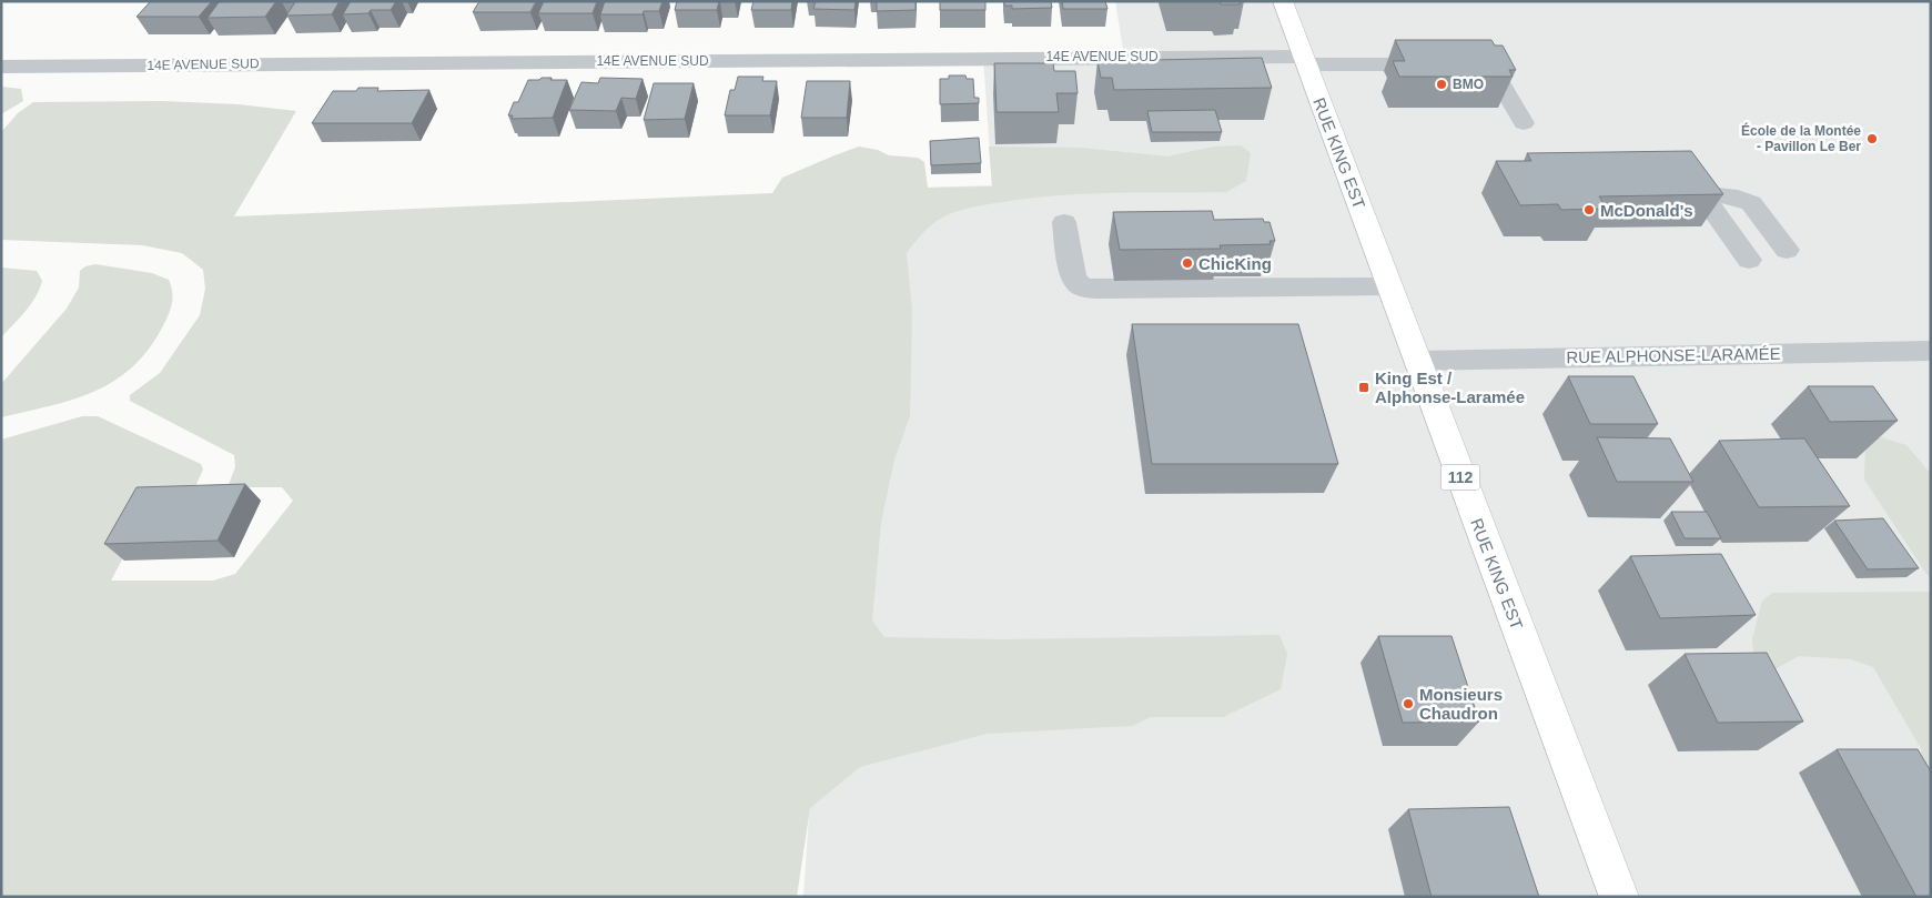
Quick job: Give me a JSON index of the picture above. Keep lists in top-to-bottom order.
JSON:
{
  "streets": {
    "main road": ["RUE KING EST", "112"],
    "street": ["14E AVENUE SUD", "RUE ALPHONSE-LARAMÉE"]
  },
  "crossings": [
    ["14E AVENUE SUD", "RUE KING EST"],
    ["RUE KING EST", "RUE ALPHONSE-LARAMÉE"]
  ],
  "places": {
    "other": [
      "BMO",
      "École de la Montée - Pavillon Le Ber",
      "McDonald's",
      "ChicKing",
      "Monsieurs Chaudron"
    ],
    "transit": ["King Est / Alphonse-Laramée"]
  }
}
